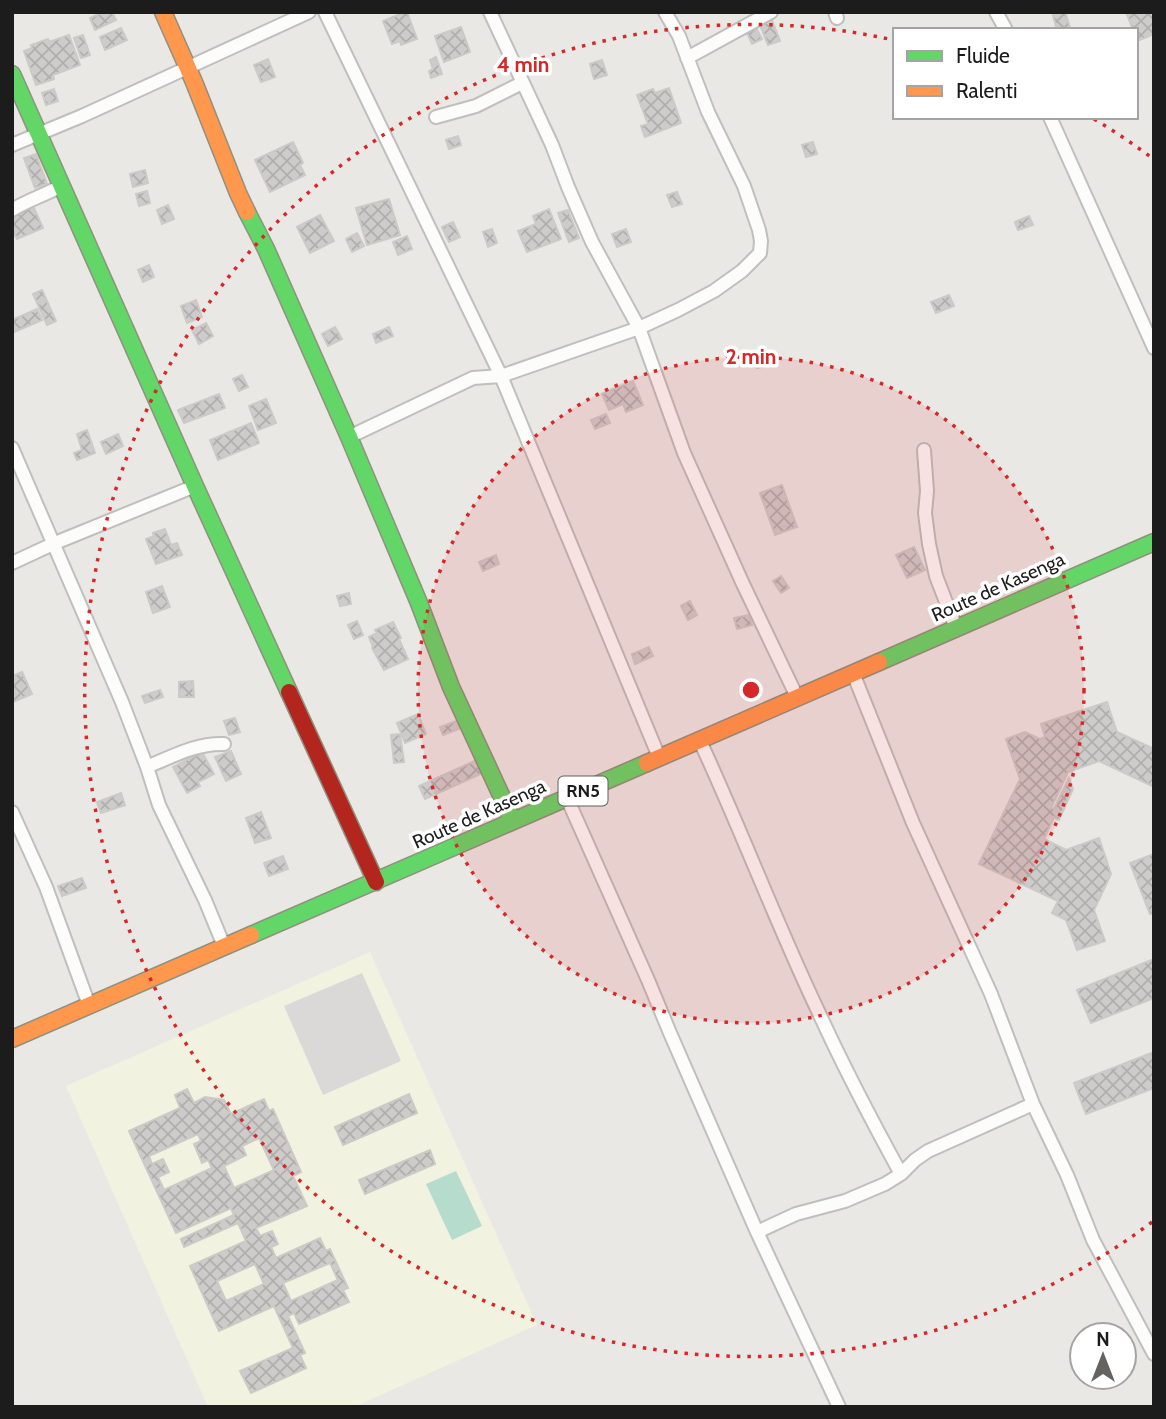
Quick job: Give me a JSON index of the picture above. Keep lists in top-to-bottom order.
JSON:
{
  "streets": {
    "main road": ["Route de Kasenga", "RN5"]
  },
  "legend": ["Fluide", "Ralenti"],
  "north": "top",
  "rings": ["4 min", "2 min"]
}
